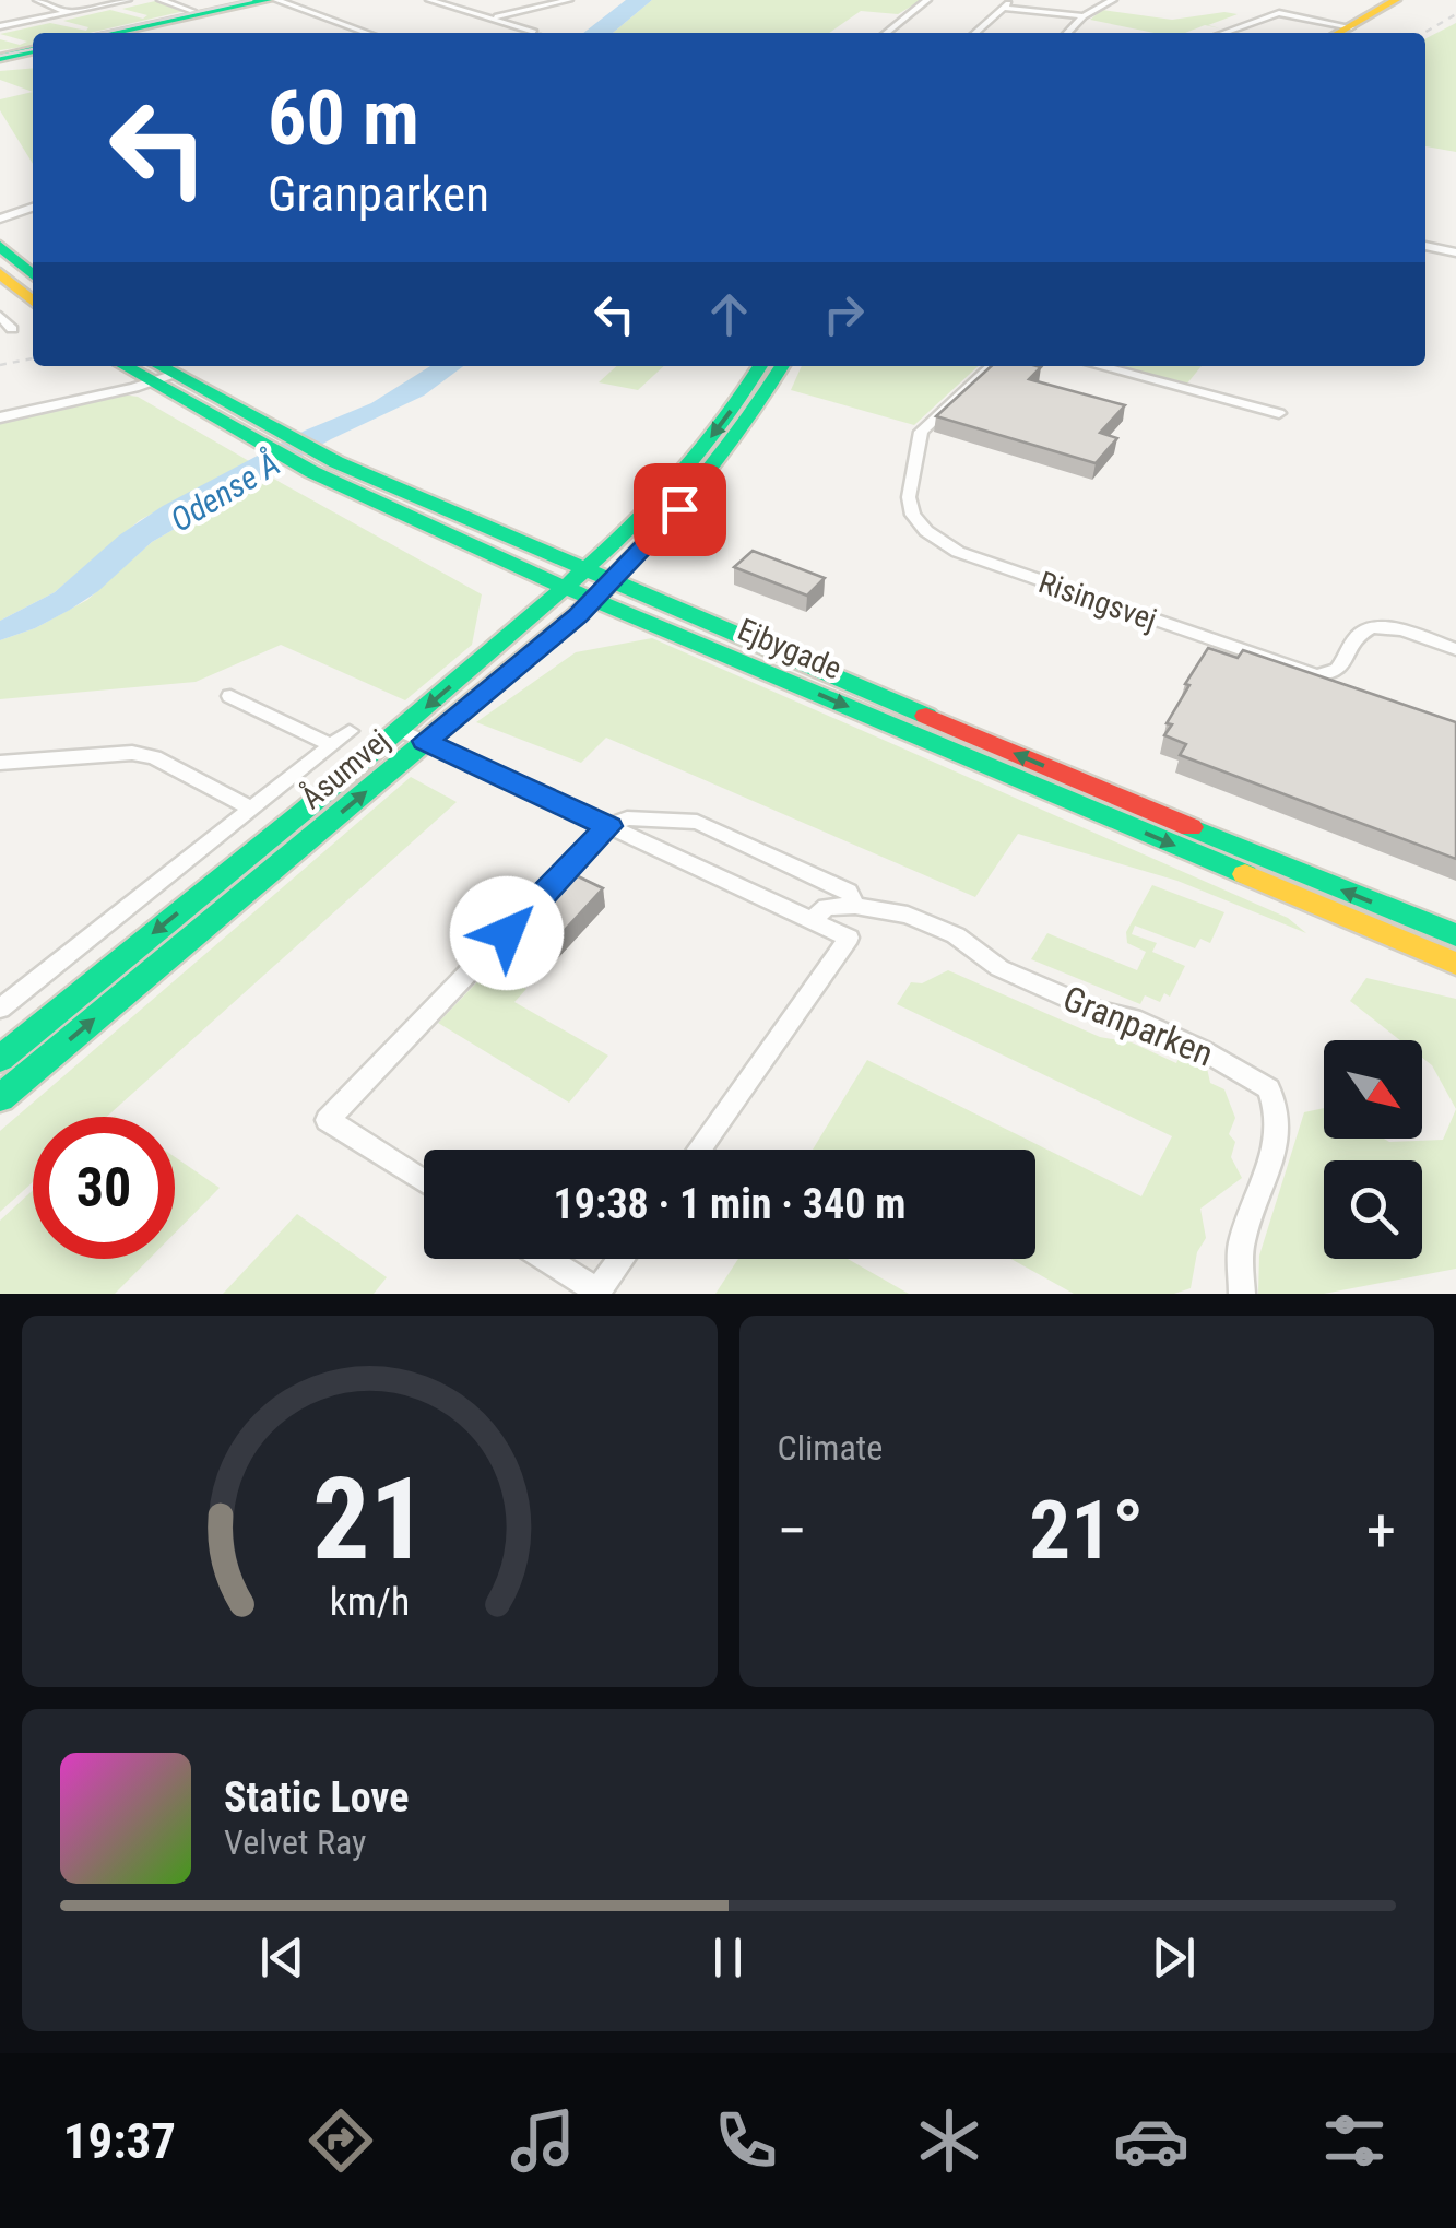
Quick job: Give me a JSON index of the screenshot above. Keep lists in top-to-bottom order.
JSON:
{
  "streets": {
    "street": [
      "Risingsvej",
      "Ejbygade",
      "Åsumvej",
      "Granparken"
    ]
  },
  "crossings": [
    ["Ejbygade", "Åsumvej"]
  ],
  "water": ["Odense Å"],
  "north": "bottom right",
  "page": {
    "turn": ["60 m", "Granparken"],
    "limit": "30",
    "trip": "19:38 · 1 min · 340 m",
    "tile": "Climate",
    "heat": ["−", "21°", "+"],
    "song": ["Static Love", "Velvet Ray"],
    "tabs": "19:37",
    "gauge": ["21", "km/h"]
  }
}
